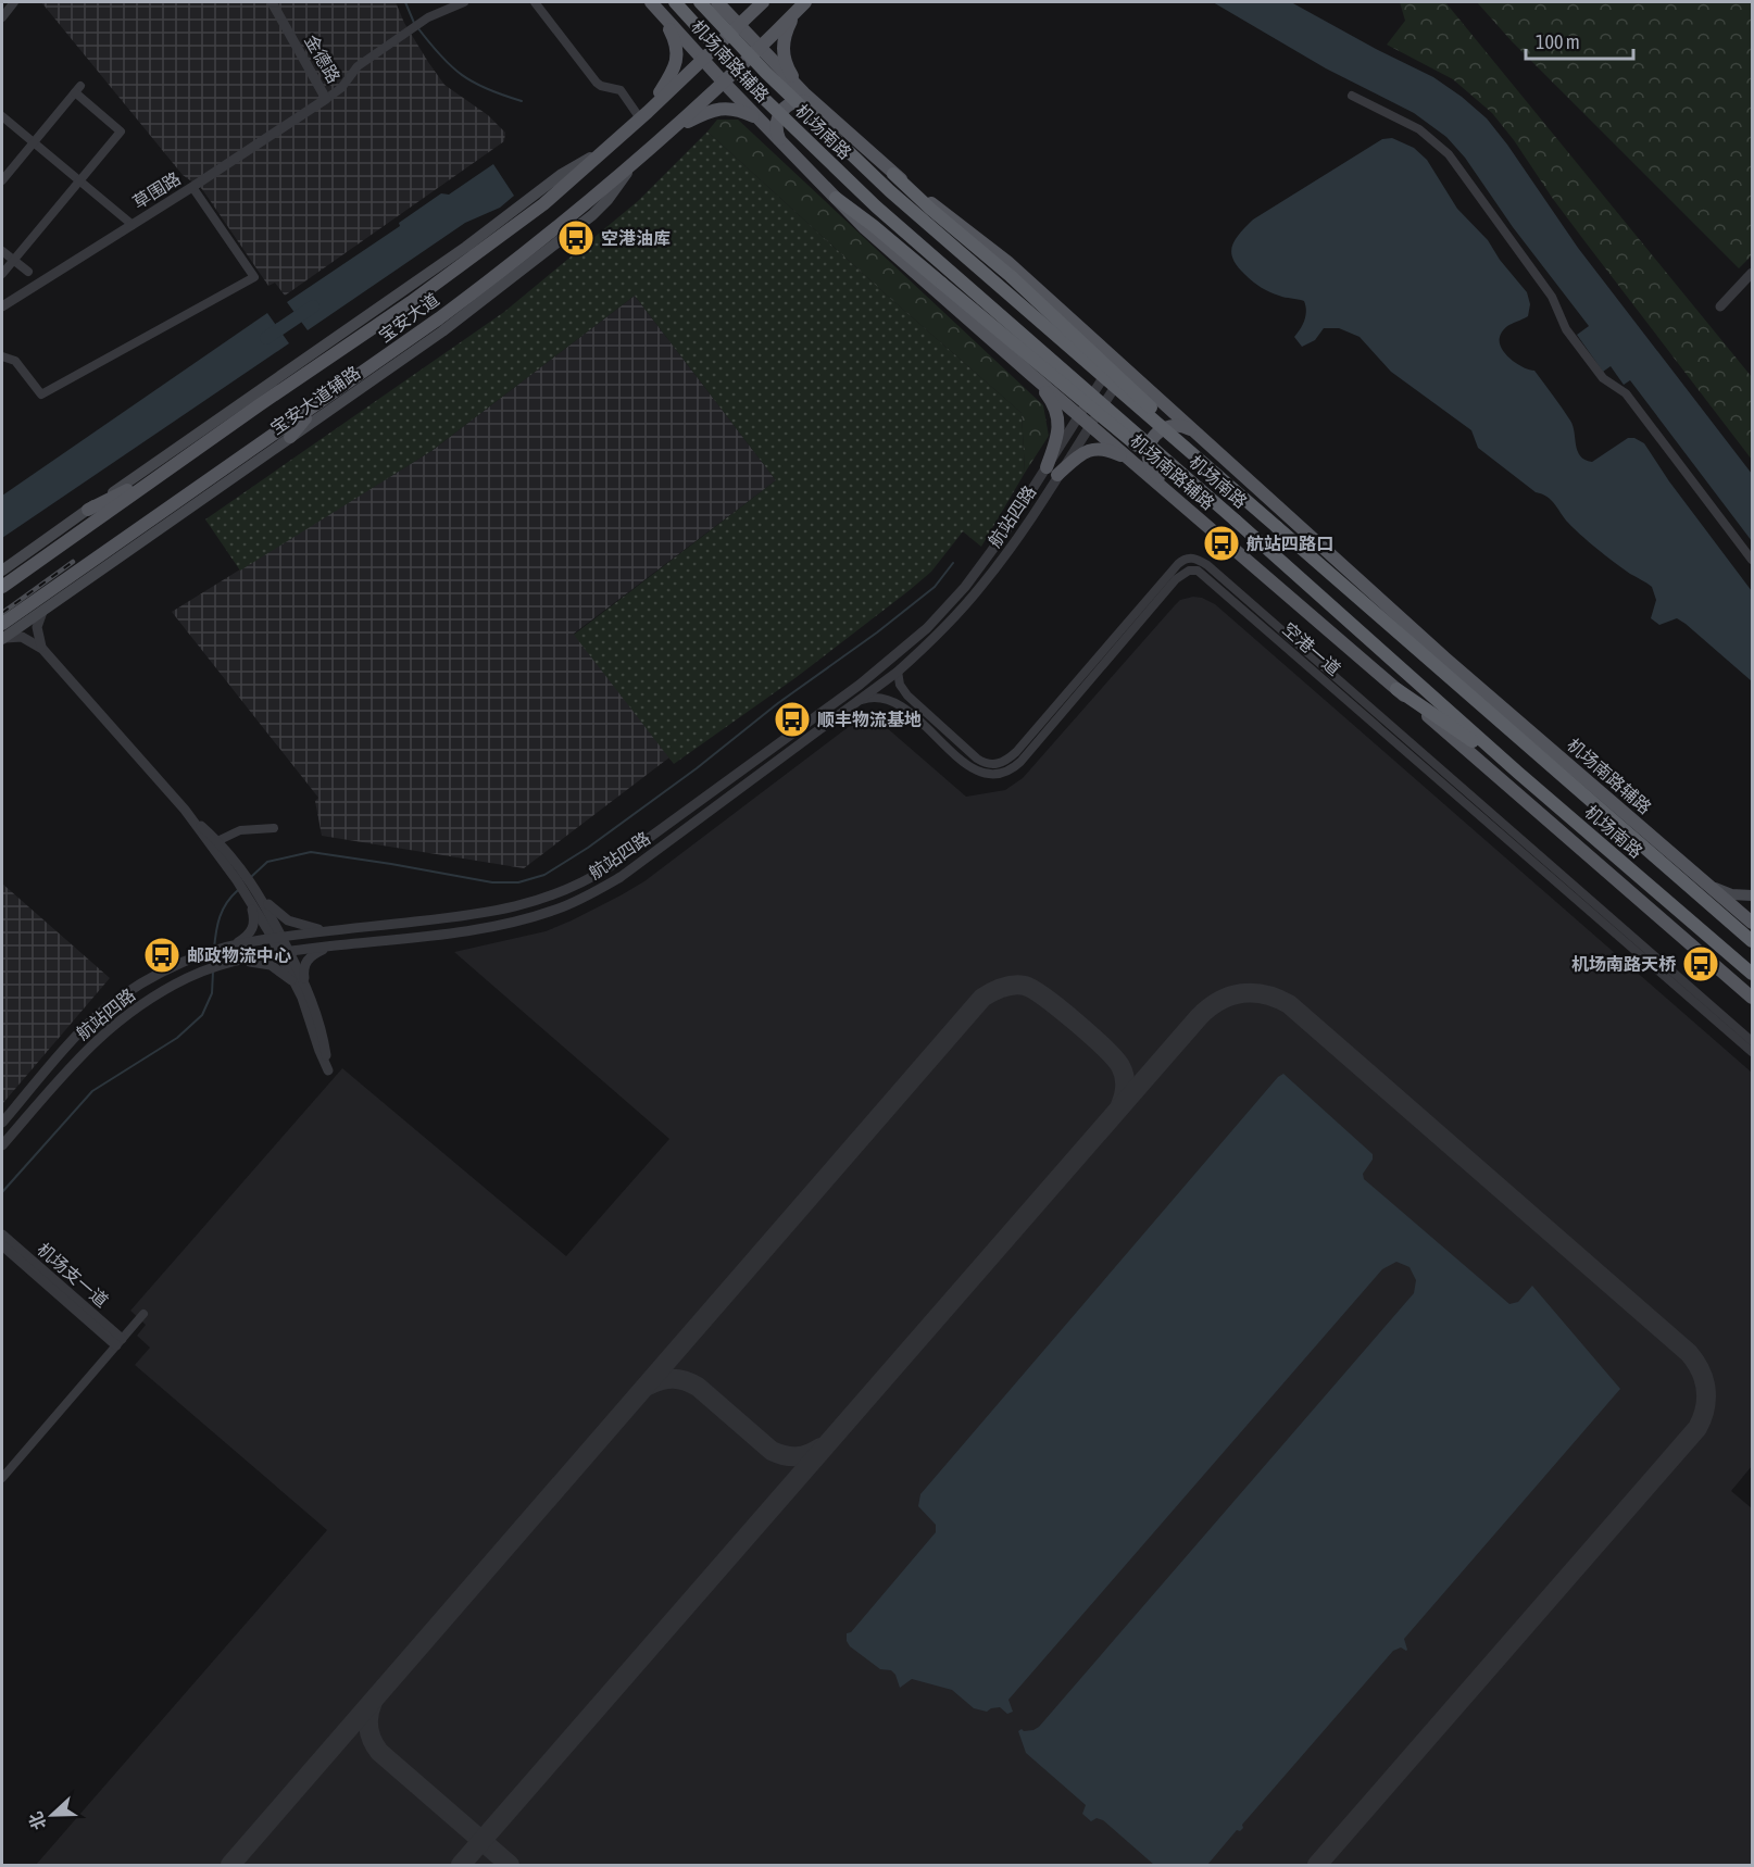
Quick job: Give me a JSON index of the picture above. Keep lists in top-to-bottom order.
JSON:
{
  "streets": {
    "highway": ["机场南路"],
    "main road": ["机场南路辅路", "宝安大道", "宝安大道辅路"],
    "street": [
      "金德路",
      "草围路",
      "航站四路",
      "空港一道",
      "机场支一道"
    ]
  },
  "crossings": [
    ["金德路", "草围路"],
    ["机场南路辅路", "机场南路"],
    ["机场南路辅路", "宝安大道"],
    ["机场南路辅路", "航站四路"],
    ["宝安大道", "宝安大道辅路"],
    ["航站四路", "空港一道"]
  ],
  "places": {
    "bus stop": [
      "空港油库",
      "航站四路口",
      "顺丰物流基地",
      "邮政物流中心",
      "机场南路天桥"
    ]
  },
  "scale_bar": "100 m",
  "north": "left"
}
